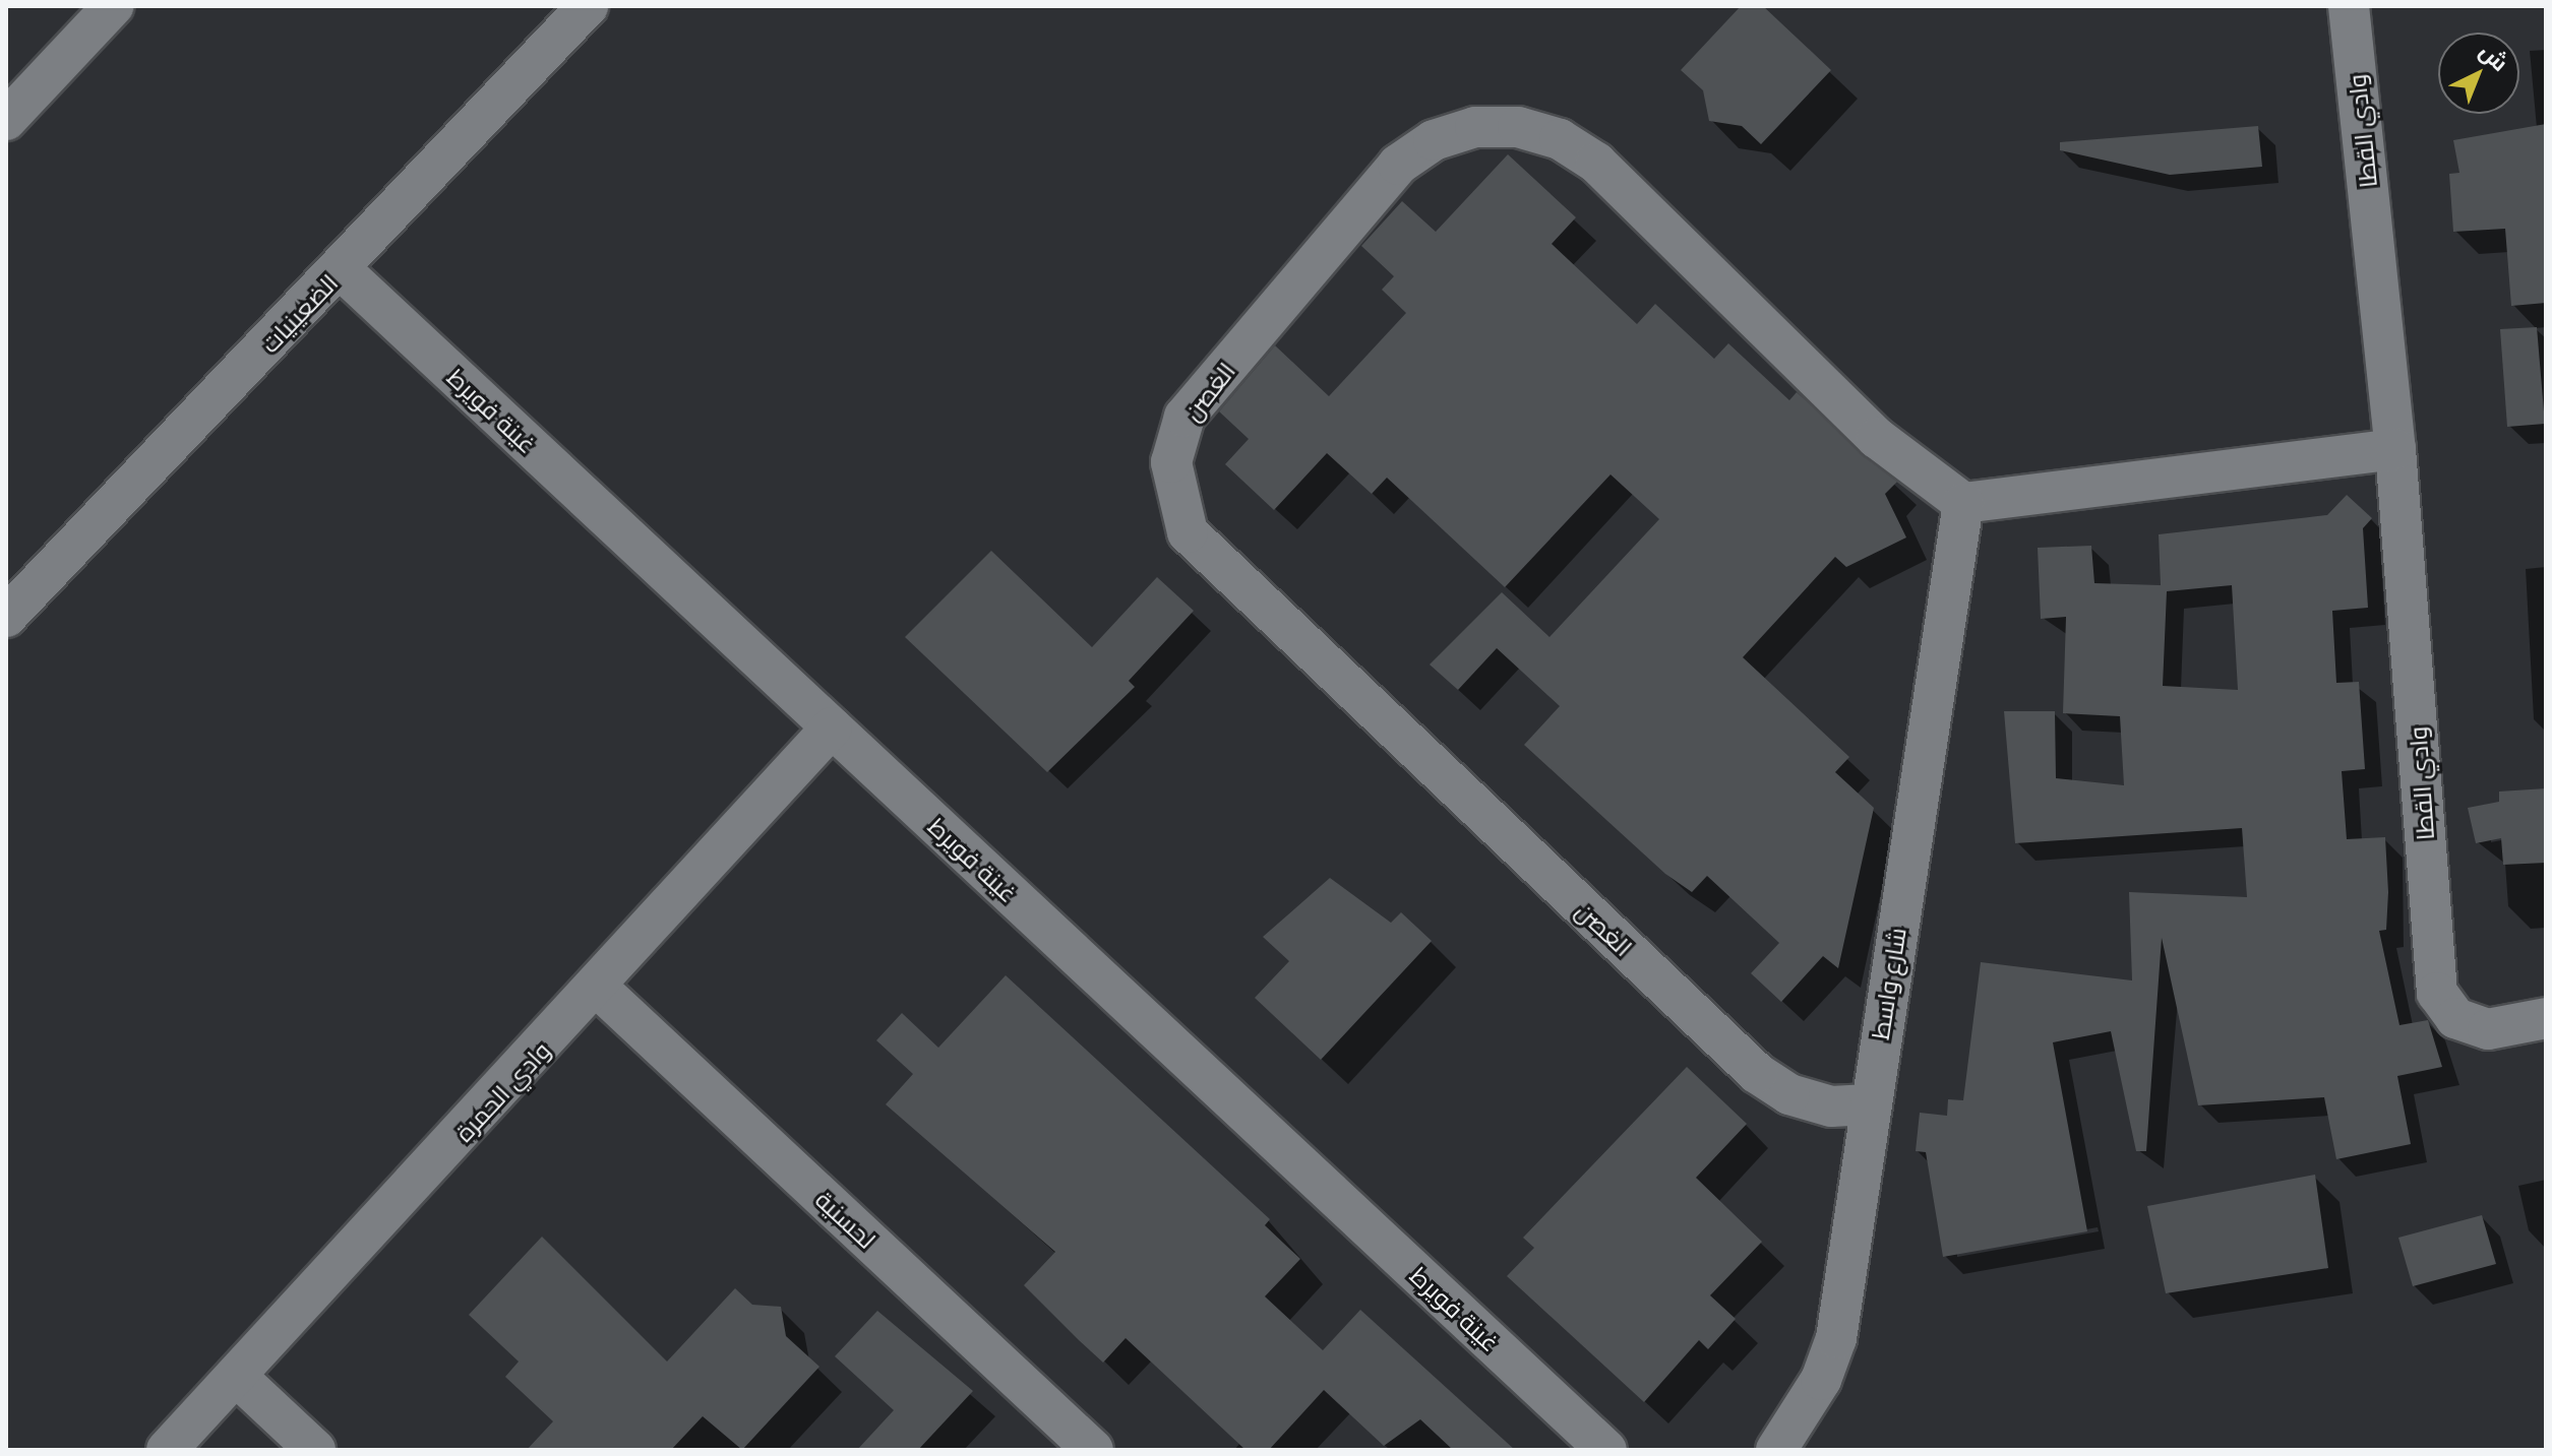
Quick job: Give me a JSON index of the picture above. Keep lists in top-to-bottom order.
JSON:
{
  "streets": {
    "street": [
      "وادي القطا",
      "الضعينيات",
      "الغصن",
      "غينة فويرط",
      "شارع واسط",
      "وادي الحمرة",
      "لحسنية"
    ]
  },
  "crossings": [
    ["الضعينيات", "غينة فويرط"],
    ["الغصن", "شارع واسط"],
    ["غينة فويرط", "وادي الحمرة"],
    ["وادي الحمرة", "لحسنية"]
  ],
  "north": "top right"
}
